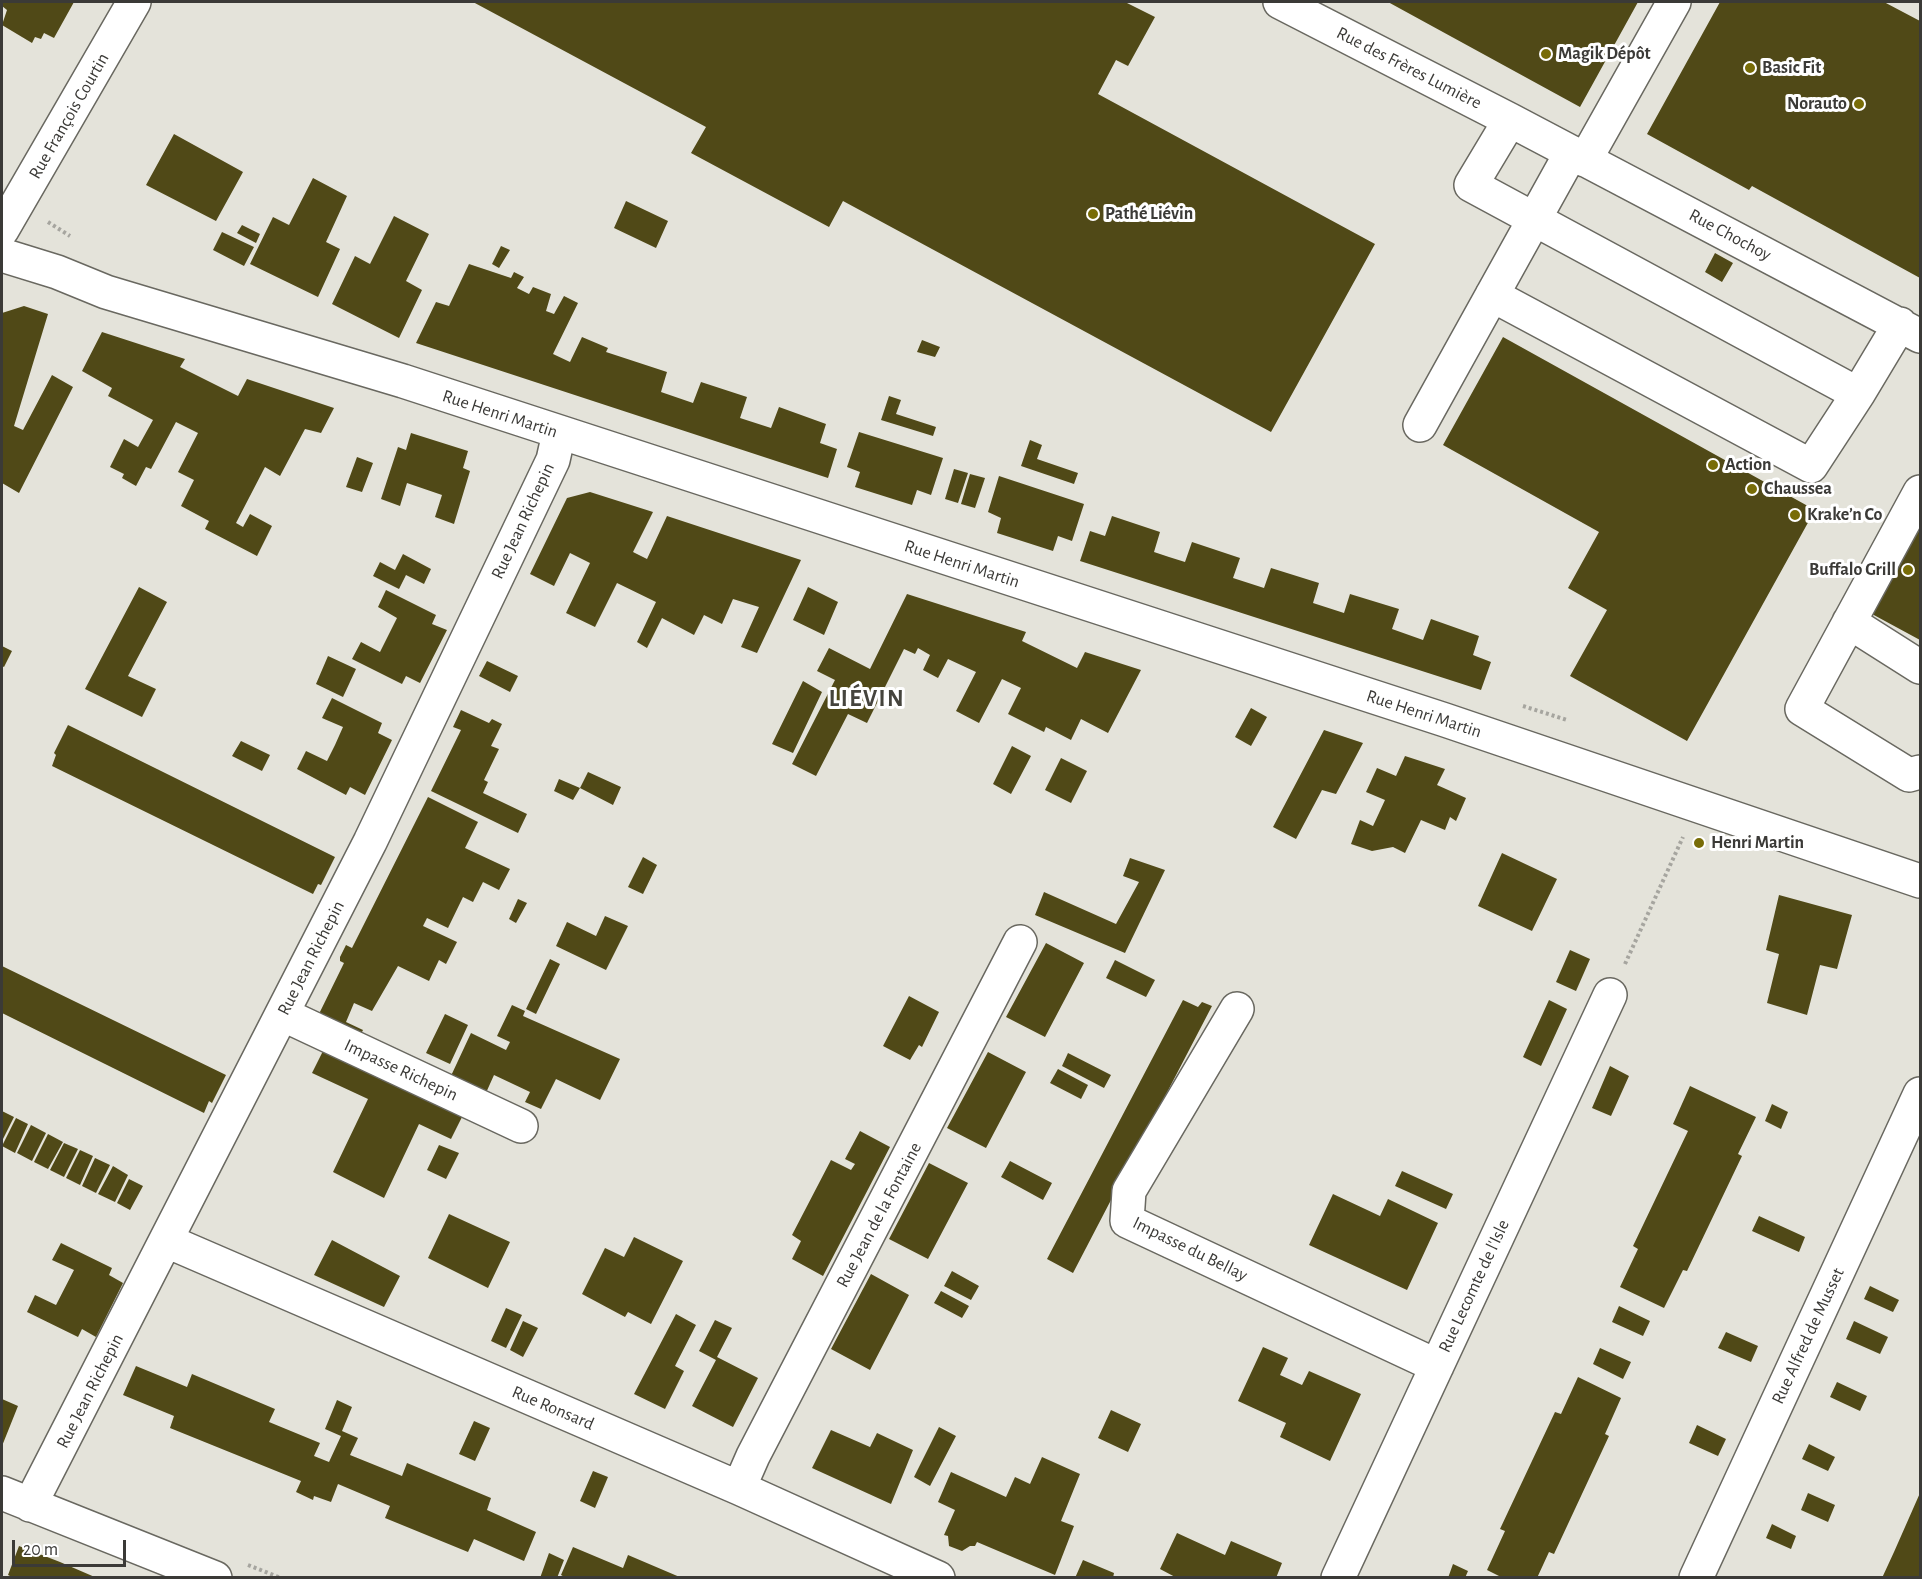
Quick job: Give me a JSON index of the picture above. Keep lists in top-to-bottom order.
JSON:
{
  "streets": {
    "street": [
      "Rue des Frères Lumière",
      "Rue François Courtin",
      "Rue Chochoy",
      "Rue Henri Martin",
      "Rue Jean Richepin",
      "Impasse Richepin",
      "Rue Jean de la Fontaine",
      "Impasse du Bellay",
      "Rue Lecomte de l'Isle",
      "Rue Alfred de Musset",
      "Rue Ronsard"
    ]
  },
  "crossings": [
    ["Rue des Frères Lumière", "Rue Chochoy"],
    ["Rue Henri Martin", "Rue Jean Richepin"],
    ["Rue Jean Richepin", "Impasse Richepin"],
    ["Rue Jean Richepin", "Rue Ronsard"],
    ["Rue Jean de la Fontaine", "Rue Ronsard"],
    ["Impasse du Bellay", "Rue Lecomte de l'Isle"]
  ],
  "districts": ["LIÉVIN"],
  "places": [
    "Magik Dépôt",
    "Basic Fit",
    "Norauto",
    "Pathé Liévin",
    "Action",
    "Chaussea",
    "Krake’n Co",
    "Buffalo Grill",
    "Henri Martin"
  ],
  "scale_bar": "20 m"
}
